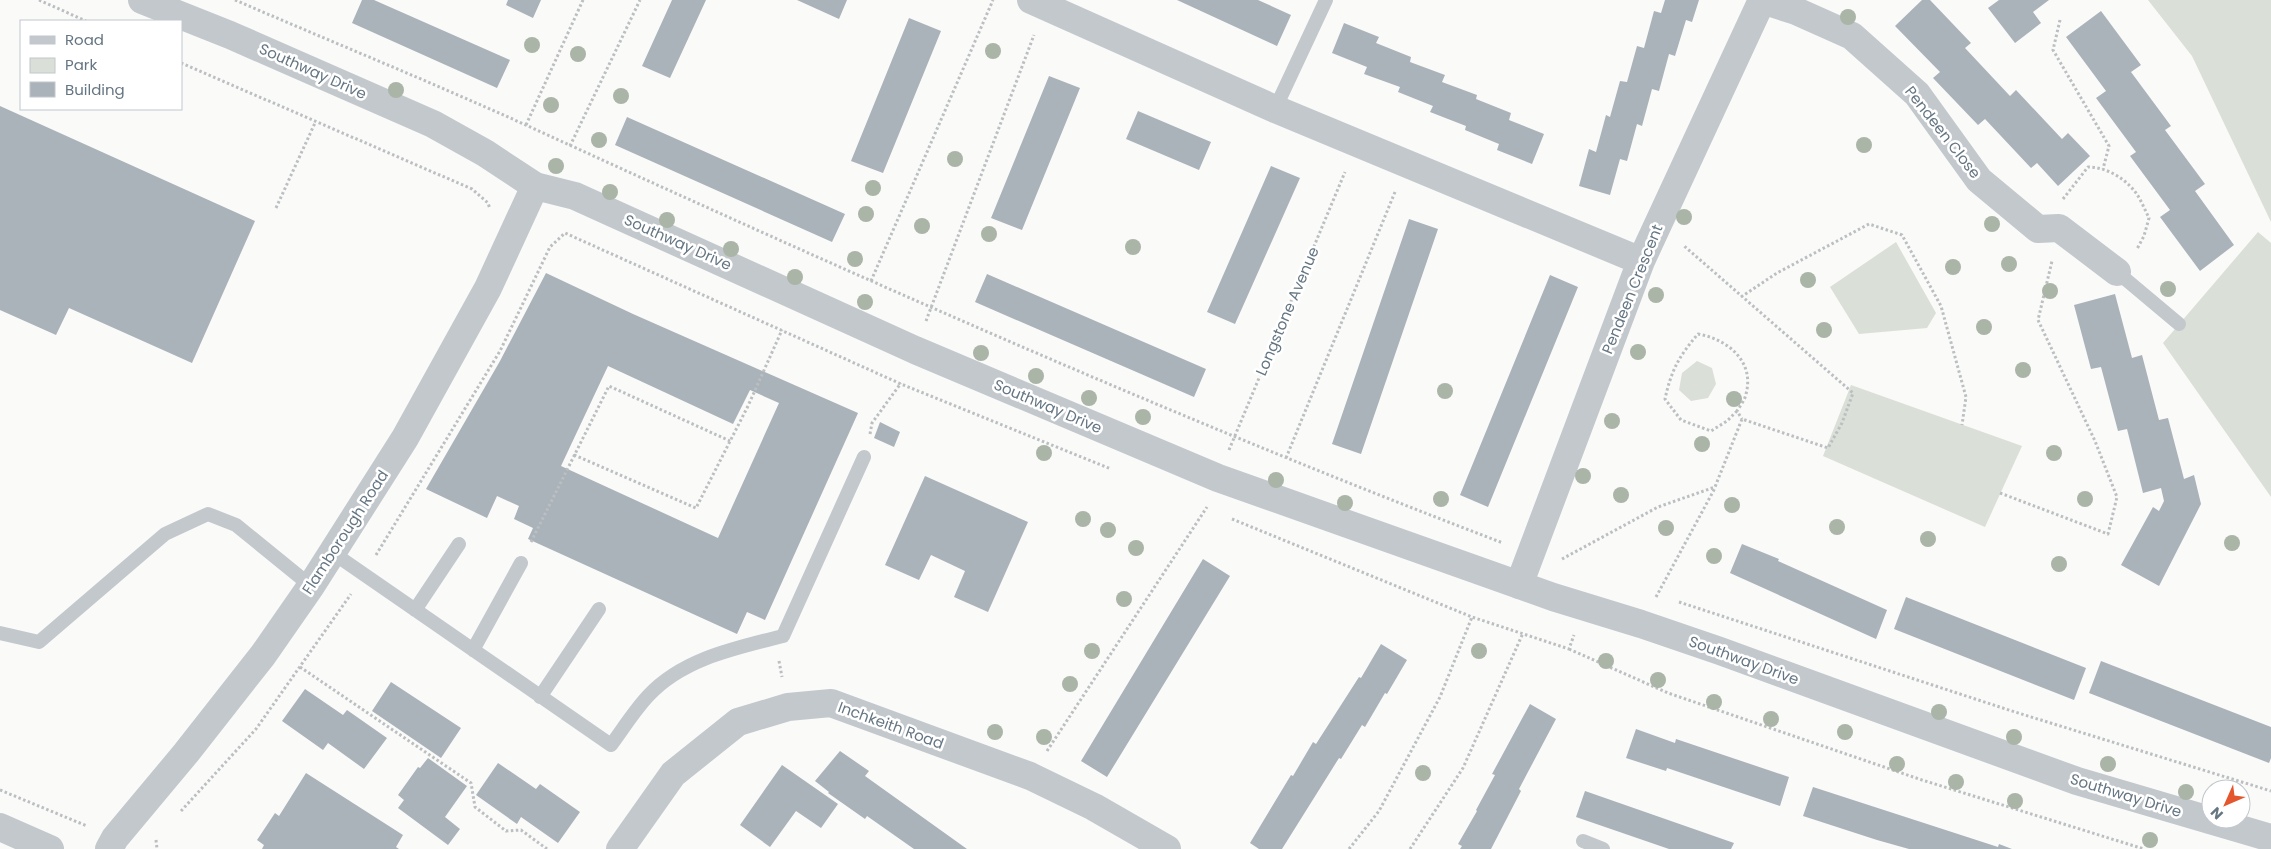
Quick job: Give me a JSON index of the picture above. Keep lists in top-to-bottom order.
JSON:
{
  "streets": {
    "street": [
      "Southway Drive",
      "Pendeen Close",
      "Pendeen Crescent",
      "Flamborough Road",
      "Inchkeith Road"
    ],
    "path": ["Longstone Avenue"]
  },
  "crossings": [
    ["Southway Drive", "Pendeen Crescent"],
    ["Southway Drive", "Longstone Avenue"],
    ["Southway Drive", "Flamborough Road"],
    ["Pendeen Close", "Pendeen Crescent"]
  ],
  "legend": ["Road", "Park", "Building"],
  "north": "bottom left"
}
